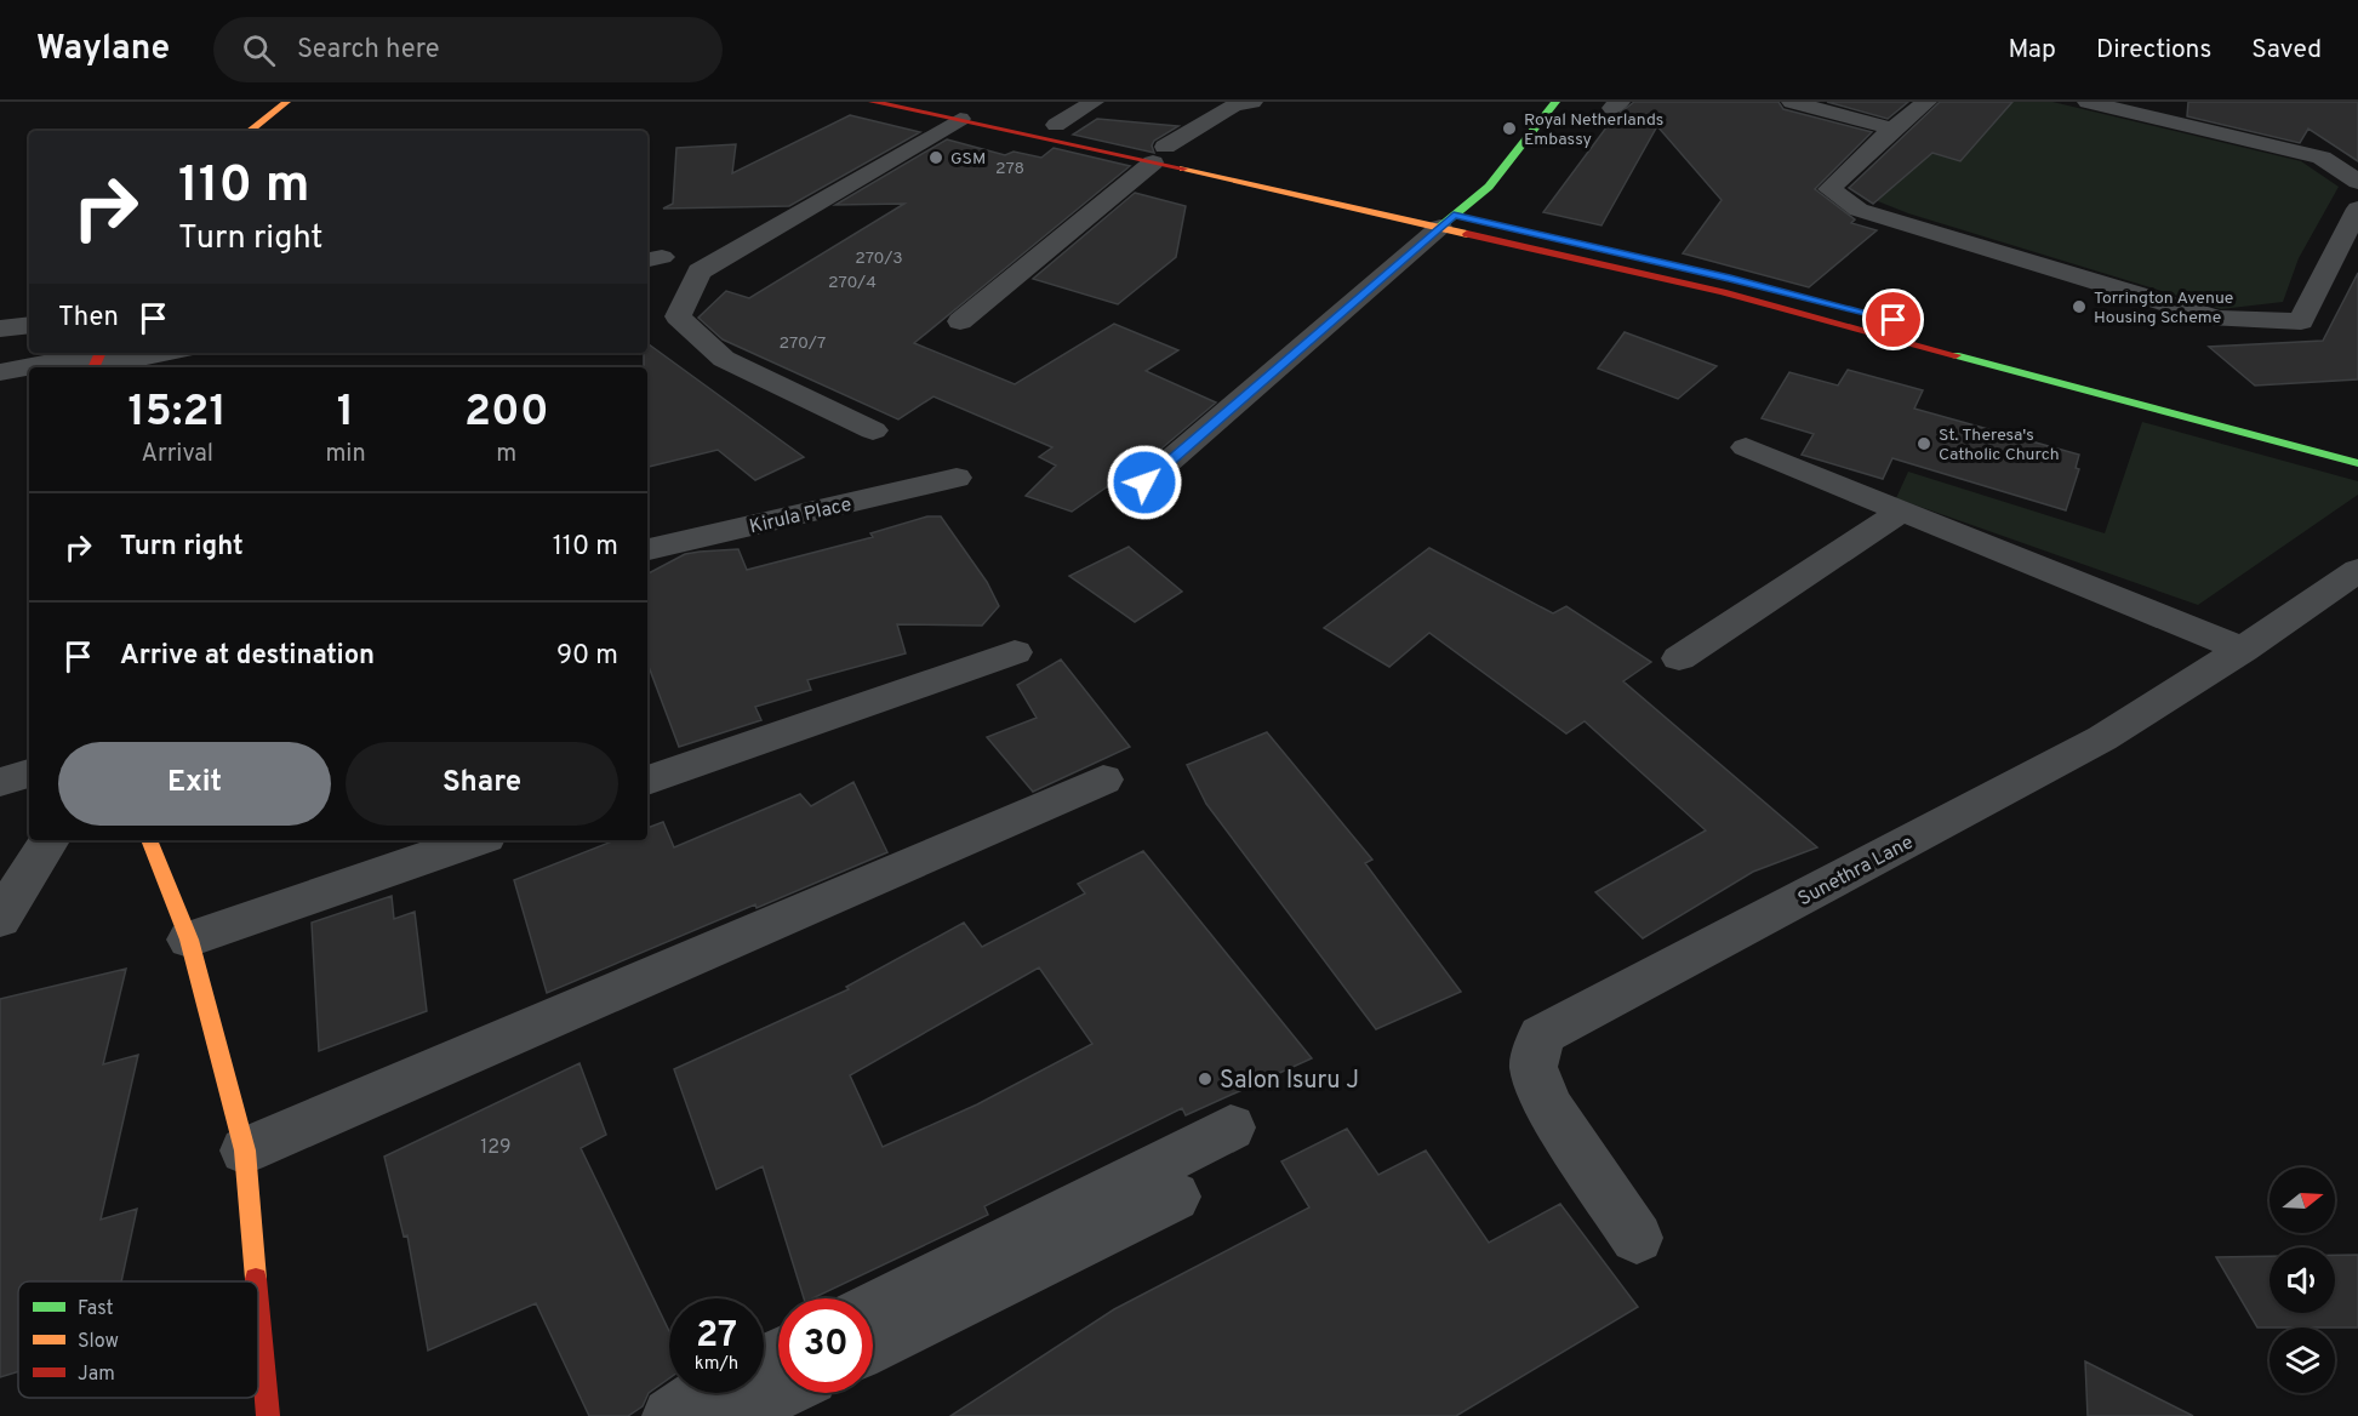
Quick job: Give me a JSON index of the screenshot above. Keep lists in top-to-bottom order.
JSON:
{
  "streets": {
    "street": ["Kirula Place", "Sunethra Lane"]
  },
  "places": [
    "Royal Netherlands Embassy",
    "GSM",
    "Torrington Avenue Housing Scheme",
    "St. Theresa's Catholic Church",
    "Salon Isuru J"
  ],
  "house_numbers": [
    "278",
    "270/3",
    "270/4",
    "270/7",
    "129"
  ],
  "legend": ["Fast", "Slow", "Jam"],
  "north": "right",
  "page": {
    "header": "Waylane",
    "search": "Search here",
    "nav": ["Map", "Directions", "Saved"],
    "turn": ["110 m", "Turn right"],
    "then": "Then",
    "eta": [
      "15:21",
      "Arrival",
      "1",
      "min",
      "200",
      "m"
    ],
    "list": [
      {
        "name": "Turn right",
        "value": "110 m"
      },
      {
        "name": "Arrive at destination",
        "value": "90 m"
      }
    ],
    "buttons": ["Exit", "Share"],
    "speed": "27 km/h",
    "limit": "30"
  }
}
